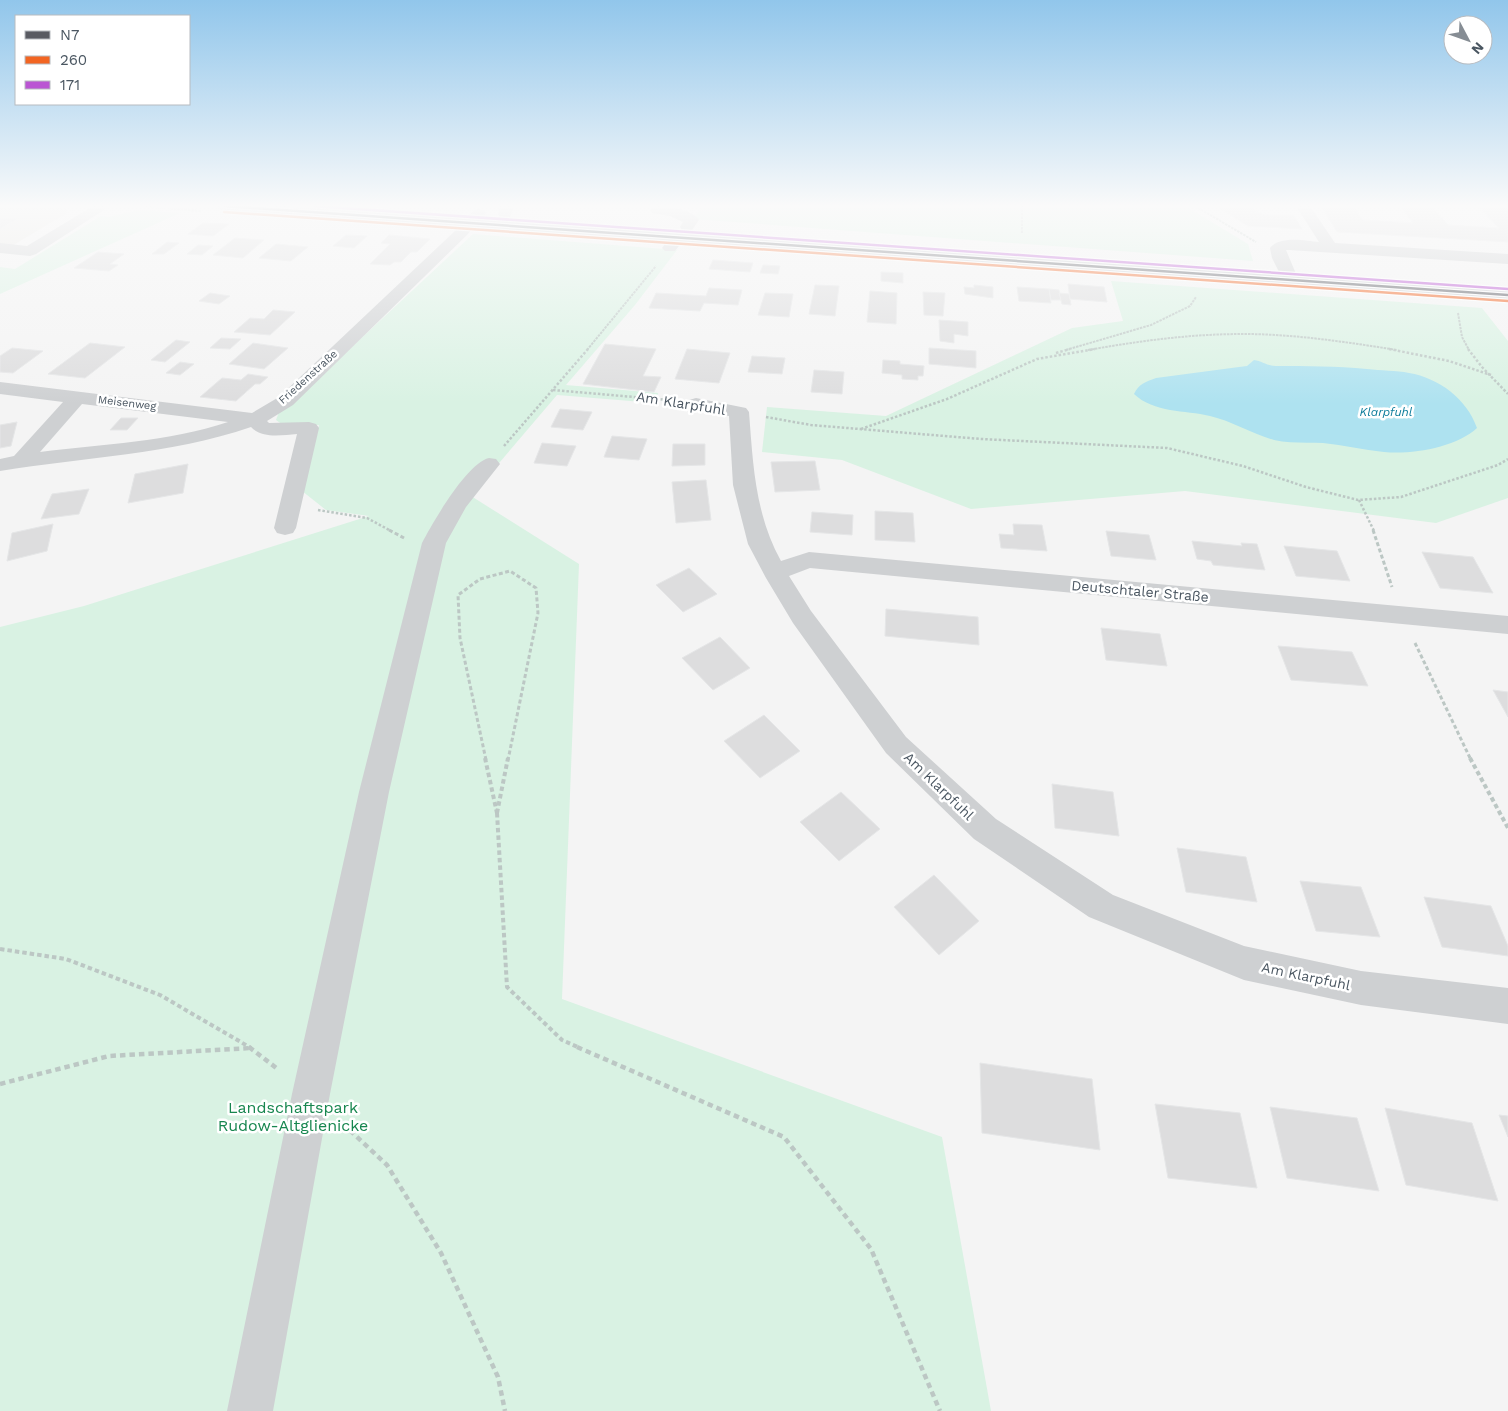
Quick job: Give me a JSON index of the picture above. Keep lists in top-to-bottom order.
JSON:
{
  "streets": {
    "street": [
      "Friedenstraße",
      "Meisenweg",
      "Am Klarpfuhl",
      "Deutschtaler Straße"
    ]
  },
  "crossings": [
    ["Friedenstraße", "Meisenweg"],
    ["Am Klarpfuhl", "Deutschtaler Straße"]
  ],
  "water": ["Klarpfuhl"],
  "parks": ["Landschaftspark Rudow-Altglienicke"],
  "lines": ["transit line N7", "transit line 260", "transit line 171"],
  "legend": ["N7", "260", "171"],
  "north": "bottom right"
}
